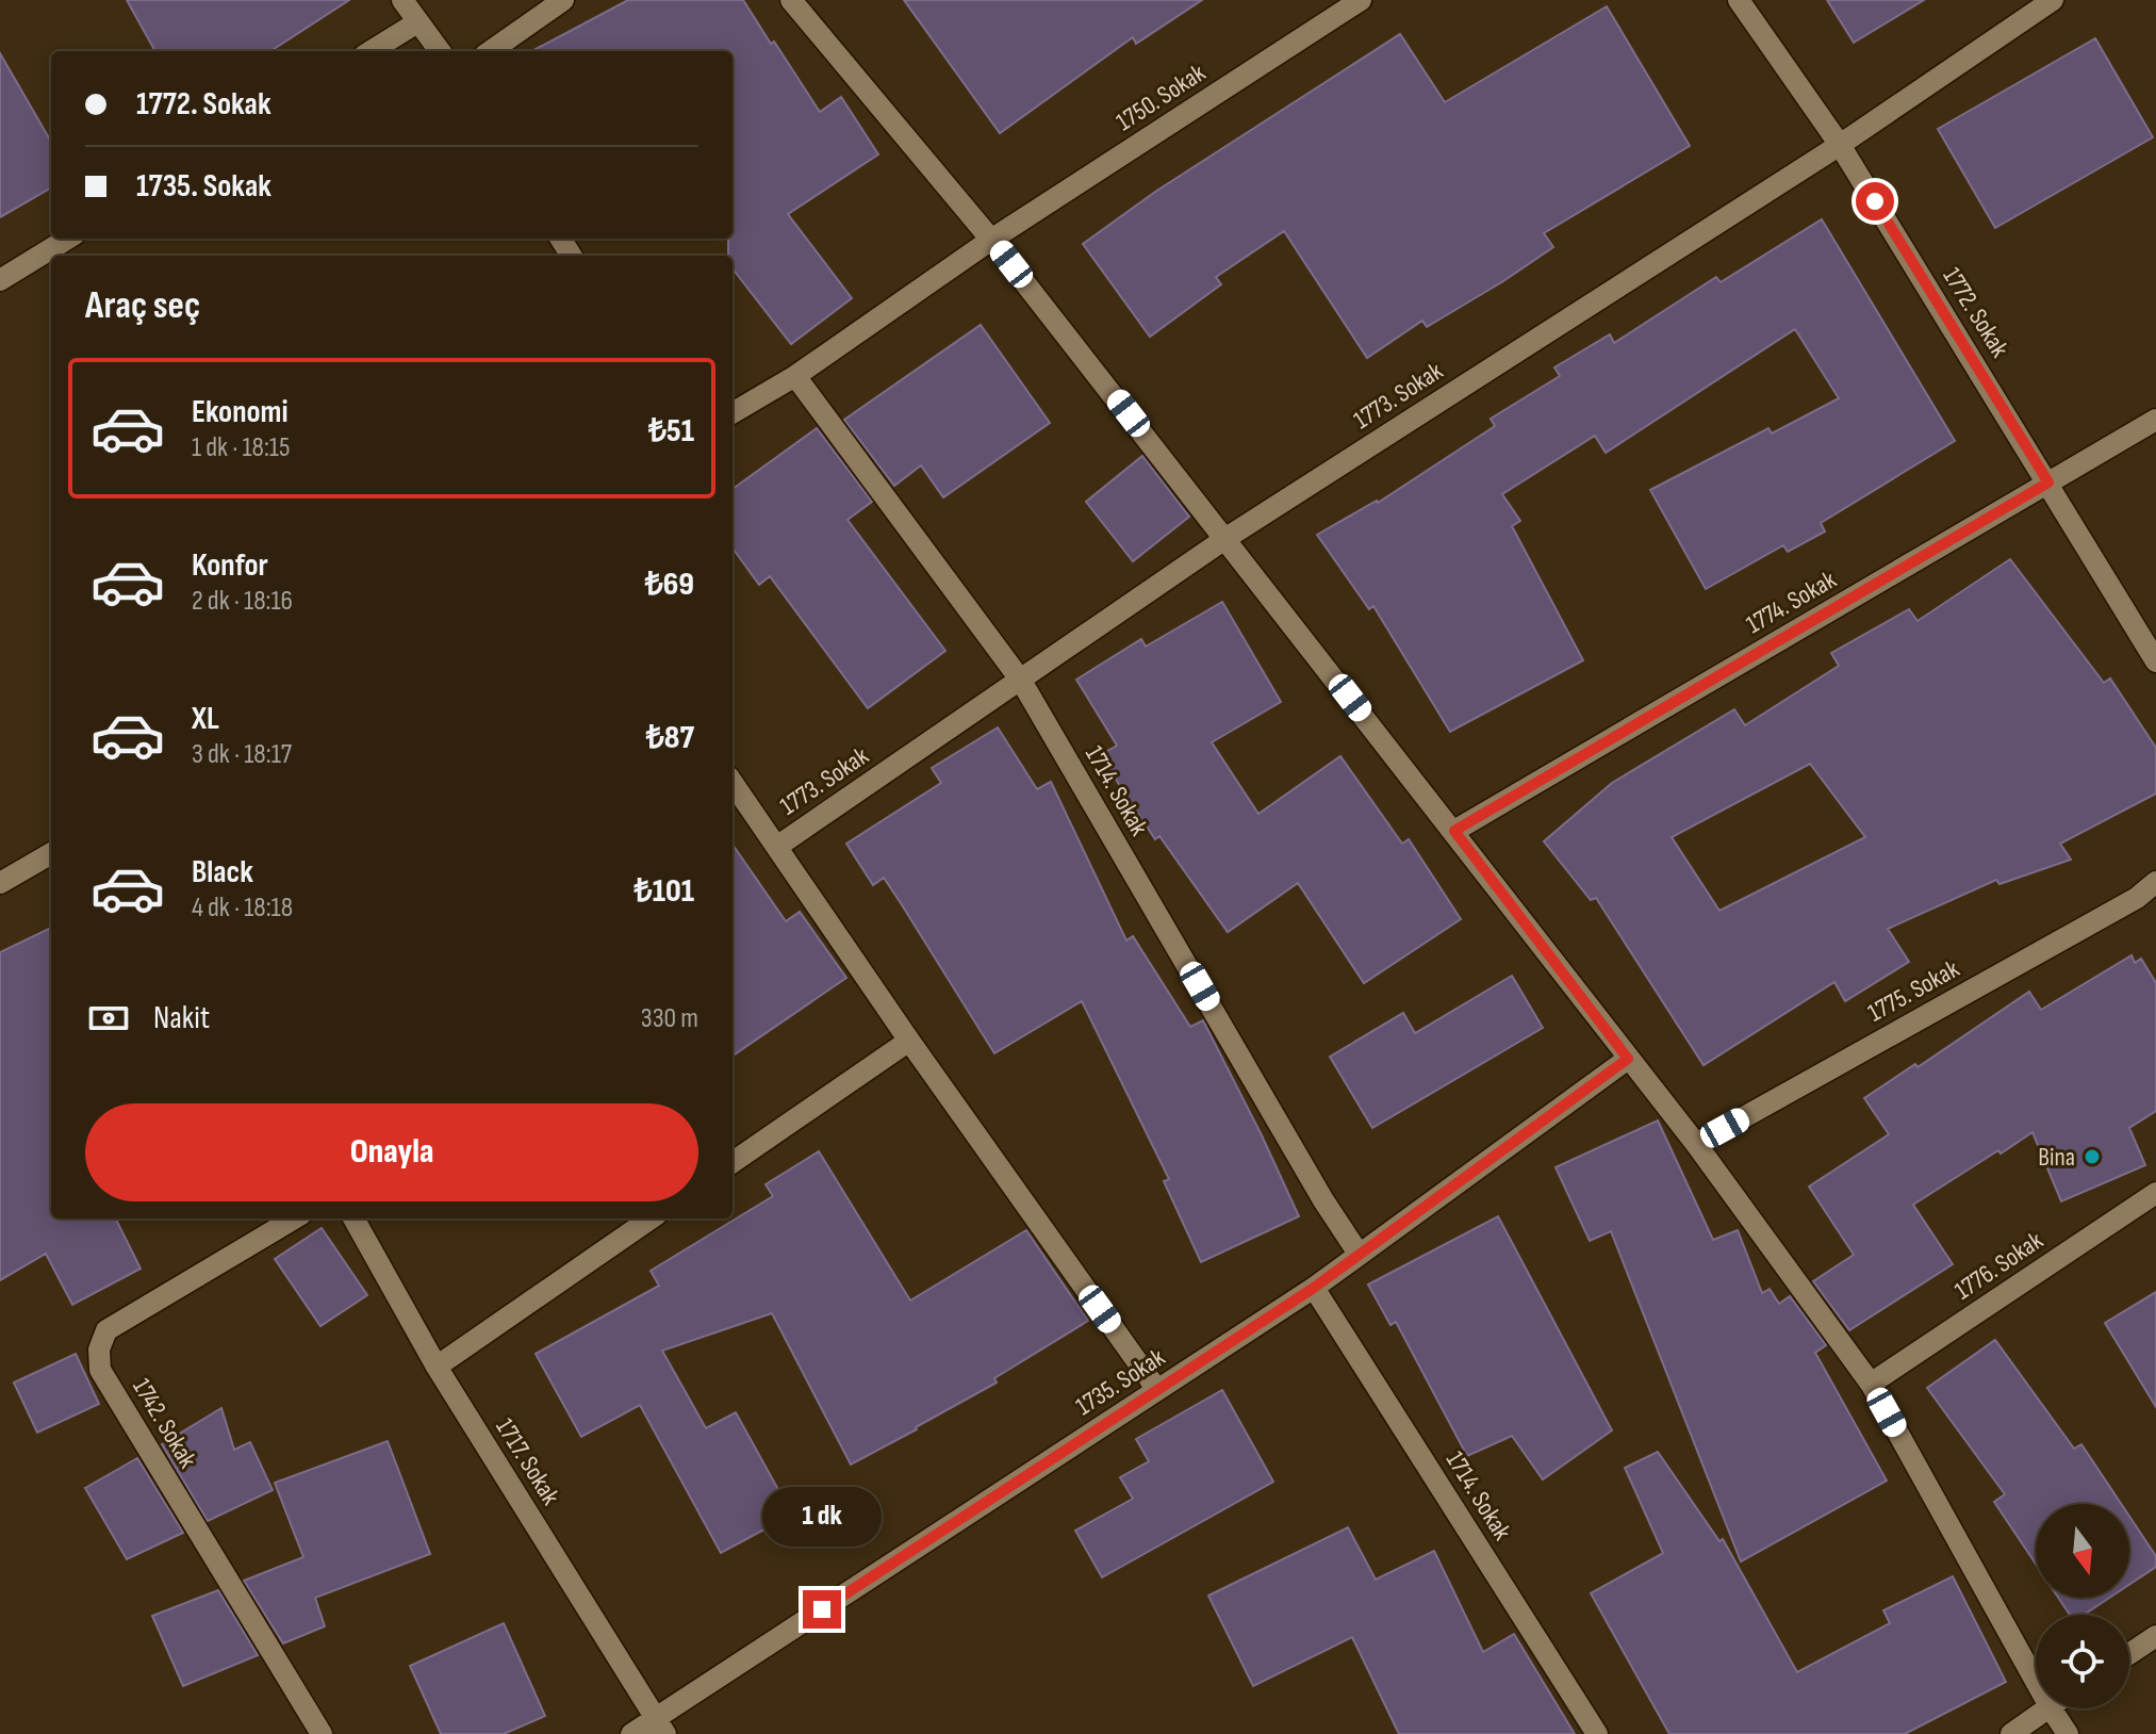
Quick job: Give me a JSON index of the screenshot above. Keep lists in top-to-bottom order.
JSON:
{
  "streets": {
    "street": [
      "1750. Sokak",
      "1772. Sokak",
      "1773. Sokak",
      "1774. Sokak",
      "1714. Sokak",
      "1775. Sokak",
      "1776. Sokak",
      "1735. Sokak",
      "1742. Sokak",
      "1717. Sokak"
    ]
  },
  "crossings": [
    ["1750. Sokak", "1714. Sokak"],
    ["1772. Sokak", "1773. Sokak"],
    ["1772. Sokak", "1774. Sokak"],
    ["1773. Sokak", "1714. Sokak"],
    ["1714. Sokak", "1735. Sokak"],
    ["1735. Sokak", "1717. Sokak"]
  ],
  "places": ["Bina"],
  "north": "bottom",
  "page": {
    "banner": ["1772. Sokak", "1735. Sokak"],
    "heading": "Araç seç",
    "list": [
      {
        "name": "Ekonomi",
        "note": "1 dk · 18:15",
        "value": "₺51"
      },
      {
        "name": "Konfor",
        "note": "2 dk · 18:16",
        "value": "₺69"
      },
      {
        "name": "XL",
        "note": "3 dk · 18:17",
        "value": "₺87"
      },
      {
        "name": "Black",
        "note": "4 dk · 18:18",
        "value": "₺101"
      }
    ],
    "pay": ["Nakit", "330 m"],
    "buttons": "Onayla",
    "bubble": "1 dk"
  }
}
